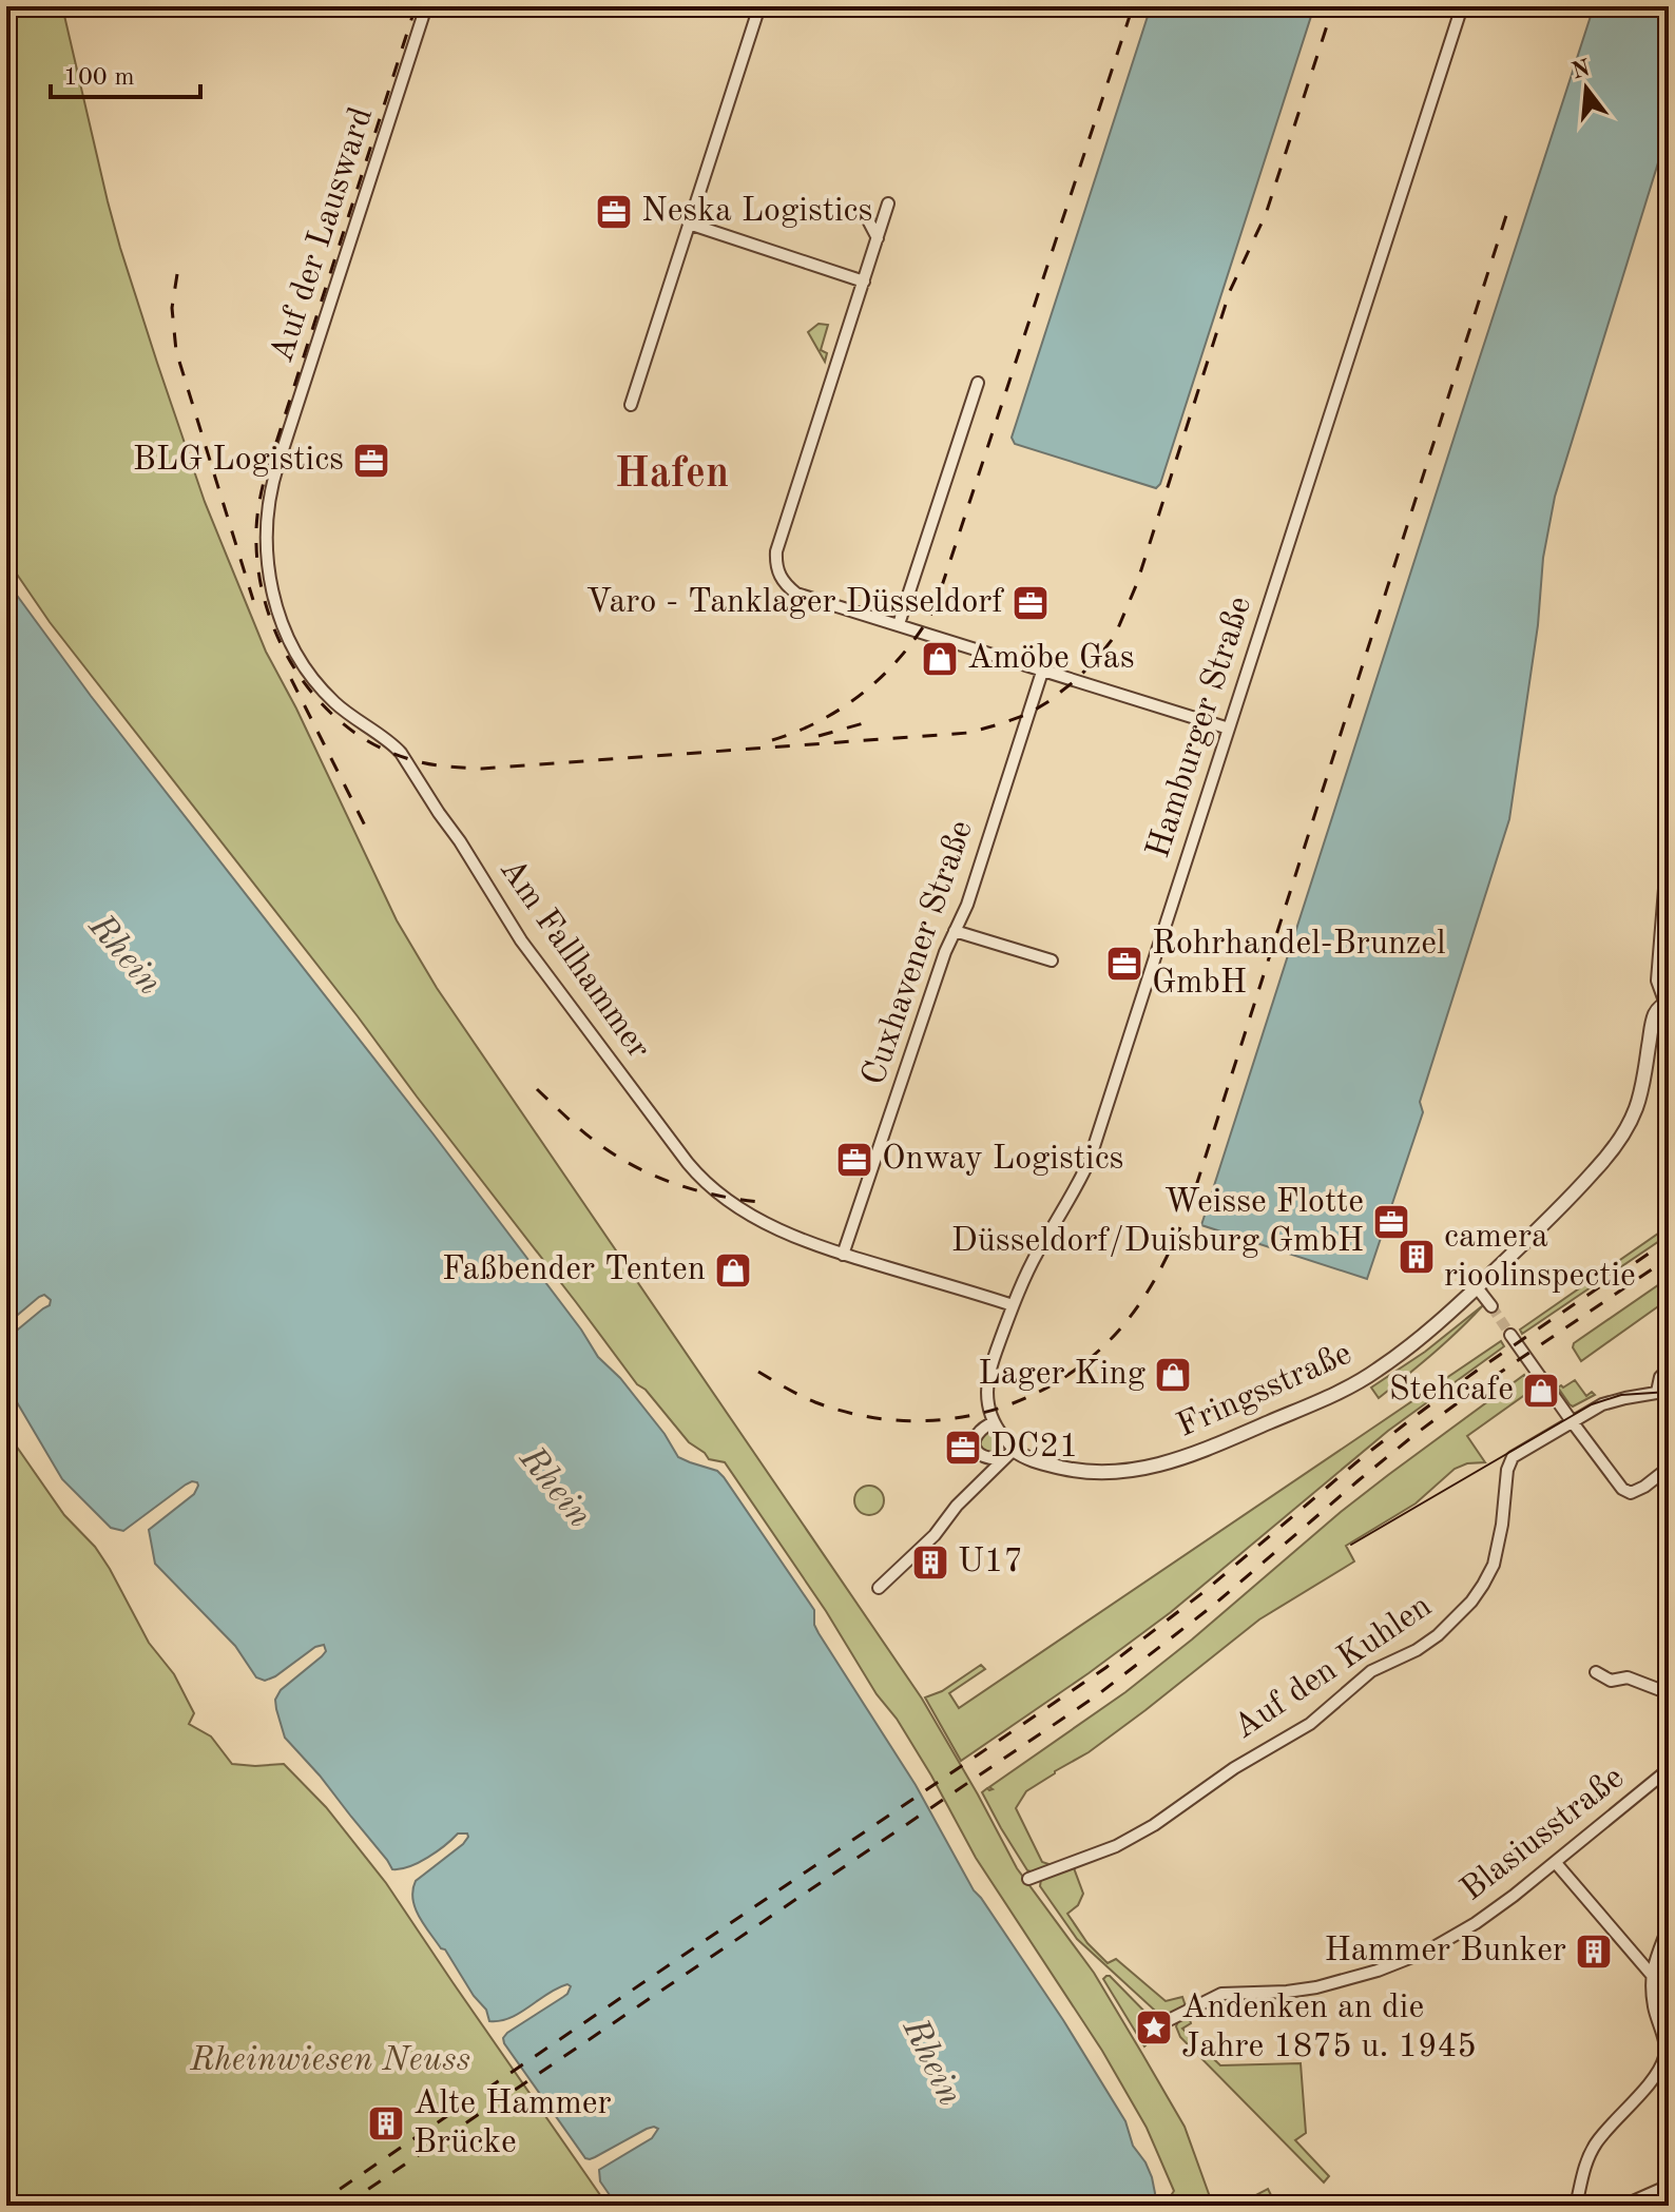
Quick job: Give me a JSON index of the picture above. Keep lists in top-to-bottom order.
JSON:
{
  "streets": {
    "street": [
      "Auf der Lausward",
      "Hamburger Straße",
      "Cuxhavener Straße",
      "Am Fallhammer",
      "Fringsstraße",
      "Auf den Kuhlen",
      "Blasiusstraße"
    ]
  },
  "crossings": [
    ["Auf der Lausward", "Am Fallhammer"],
    ["Hamburger Straße", "Am Fallhammer"],
    ["Hamburger Straße", "Fringsstraße"],
    ["Cuxhavener Straße", "Am Fallhammer"]
  ],
  "districts": ["Hafen"],
  "water": ["Rhein"],
  "parks": ["Rheinwiesen Neuss"],
  "places": {
    "office": [
      "Neska Logistics",
      "BLG Logistics",
      "Varo - Tanklager Düsseldorf",
      "Rohrhandel-Brunzel GmbH",
      "Onway Logistics",
      "Weisse Flotte Düsseldorf/Duisburg GmbH",
      "DC21"
    ],
    "shop": [
      "Amöbe Gas",
      "Faßbender Tenten",
      "Lager King",
      "Stehcafe"
    ],
    "building": [
      "camera rioolinspectie",
      "U17",
      "Hammer Bunker",
      "Alte Hammer Brücke"
    ],
    "place": ["Andenken an die Jahre 1875 u. 1945"]
  },
  "scale_bar": "100 m",
  "north": "top"
}
